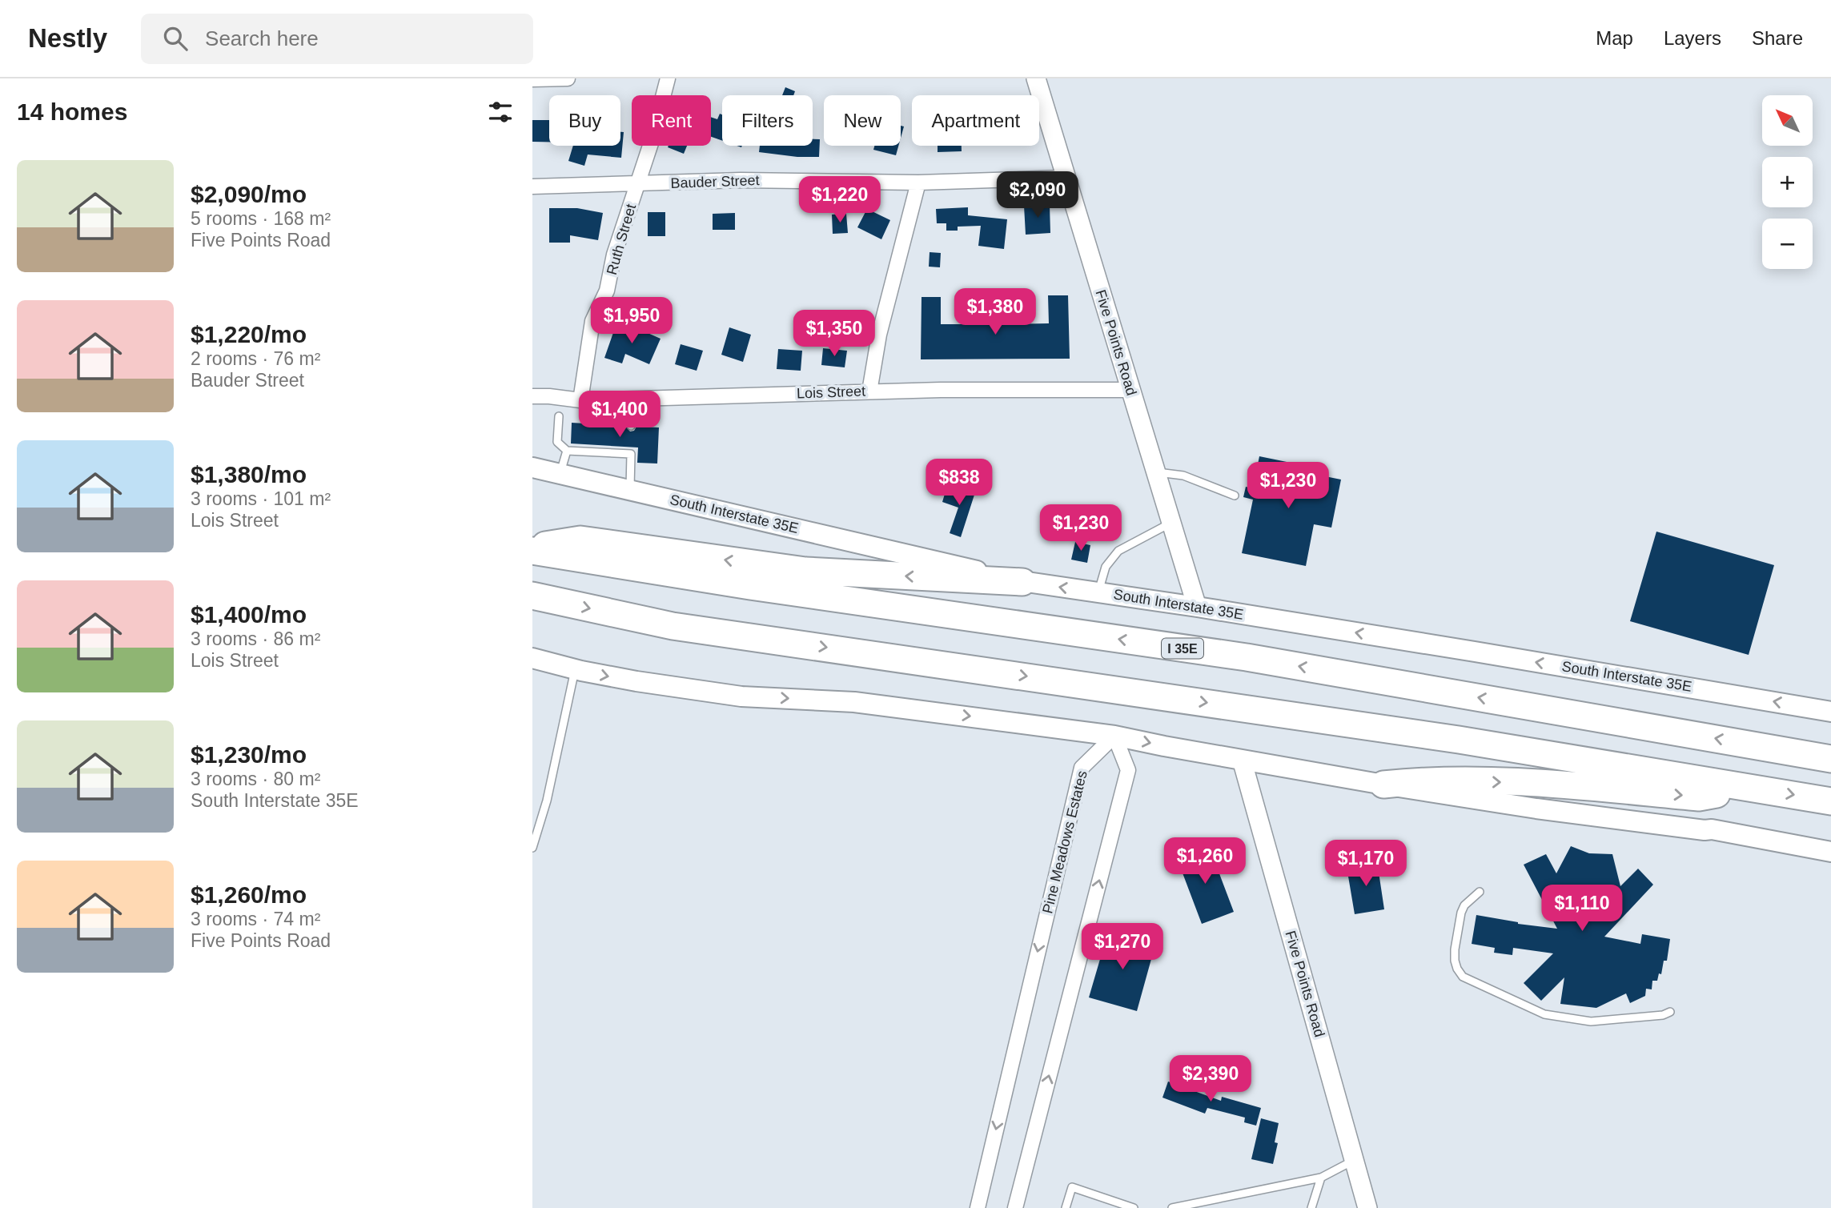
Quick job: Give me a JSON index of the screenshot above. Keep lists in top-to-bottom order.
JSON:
{
  "streets": {
    "highway": ["I 35E"],
    "main road": ["South Interstate 35E"],
    "street": [
      "Bauder Street",
      "Ruth Street",
      "Five Points Road",
      "Lois Street",
      "Pine Meadows Estates"
    ]
  },
  "crossings": [
    ["Bauder Street", "Ruth Street"],
    ["Bauder Street", "Five Points Road"],
    ["Ruth Street", "Lois Street"],
    ["Five Points Road", "Lois Street"],
    ["Five Points Road", "South Interstate 35E"]
  ],
  "north": "top left",
  "page": {
    "header": "Nestly",
    "search": "Search here",
    "nav": ["Map", "Layers", "Share"],
    "heading": "14 homes",
    "map_buttons": ["+", "−"],
    "chip": [
      "Buy",
      "Rent",
      "Filters",
      "New",
      "Apartment"
    ],
    "list": [
      {
        "name": "$2,090/mo",
        "note": "5 rooms · 168 m² · Five Points Road"
      },
      {
        "name": "$1,220/mo",
        "note": "2 rooms · 76 m² · Bauder Street"
      },
      {
        "name": "$1,380/mo",
        "note": "3 rooms · 101 m² · Lois Street"
      },
      {
        "name": "$1,400/mo",
        "note": "3 rooms · 86 m² · Lois Street"
      },
      {
        "name": "$1,230/mo",
        "note": "3 rooms · 80 m² · South Interstate 35E"
      },
      {
        "name": "$1,260/mo",
        "note": "3 rooms · 74 m² · Five Points Road"
      }
    ],
    "price": [
      "$2,090",
      "$1,220",
      "$1,380",
      "$1,950",
      "$1,350",
      "$1,400",
      "$838",
      "$1,230",
      "$1,230",
      "$1,260",
      "$1,170",
      "$1,110",
      "$1,270",
      "$2,390"
    ]
  }
}
